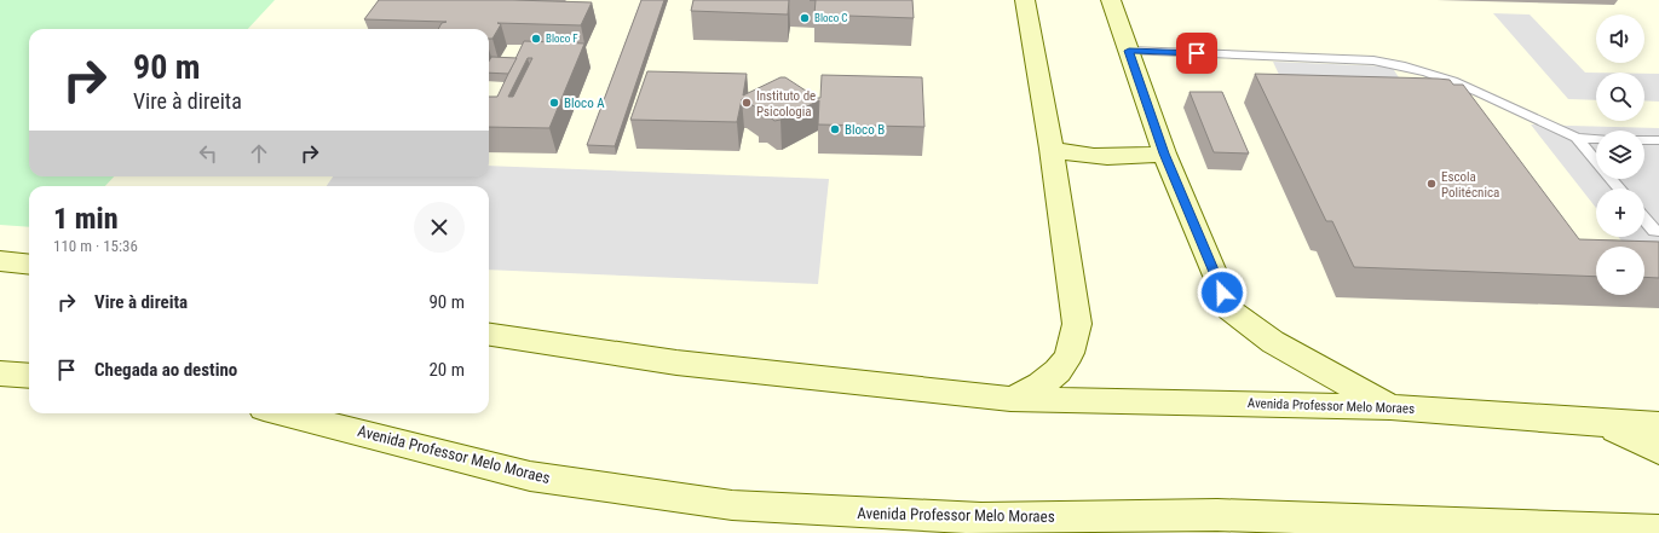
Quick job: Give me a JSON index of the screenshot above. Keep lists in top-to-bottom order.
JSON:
{
  "streets": {
    "street": ["Avenida Professor Melo Moraes"]
  },
  "places": [
    "Bloco C",
    "Bloco F",
    "Bloco A",
    "Instituto de Psicologia",
    "Bloco B",
    "Escola Politécnica"
  ],
  "page": {
    "map_buttons": ["+", "−"],
    "turn": ["90 m", "Vire à direita"],
    "heading": ["1 min", "110 m · 15:36"],
    "list": [
      {
        "name": "Vire à direita",
        "value": "90 m"
      },
      {
        "name": "Chegada ao destino",
        "value": "20 m"
      }
    ]
  }
}
